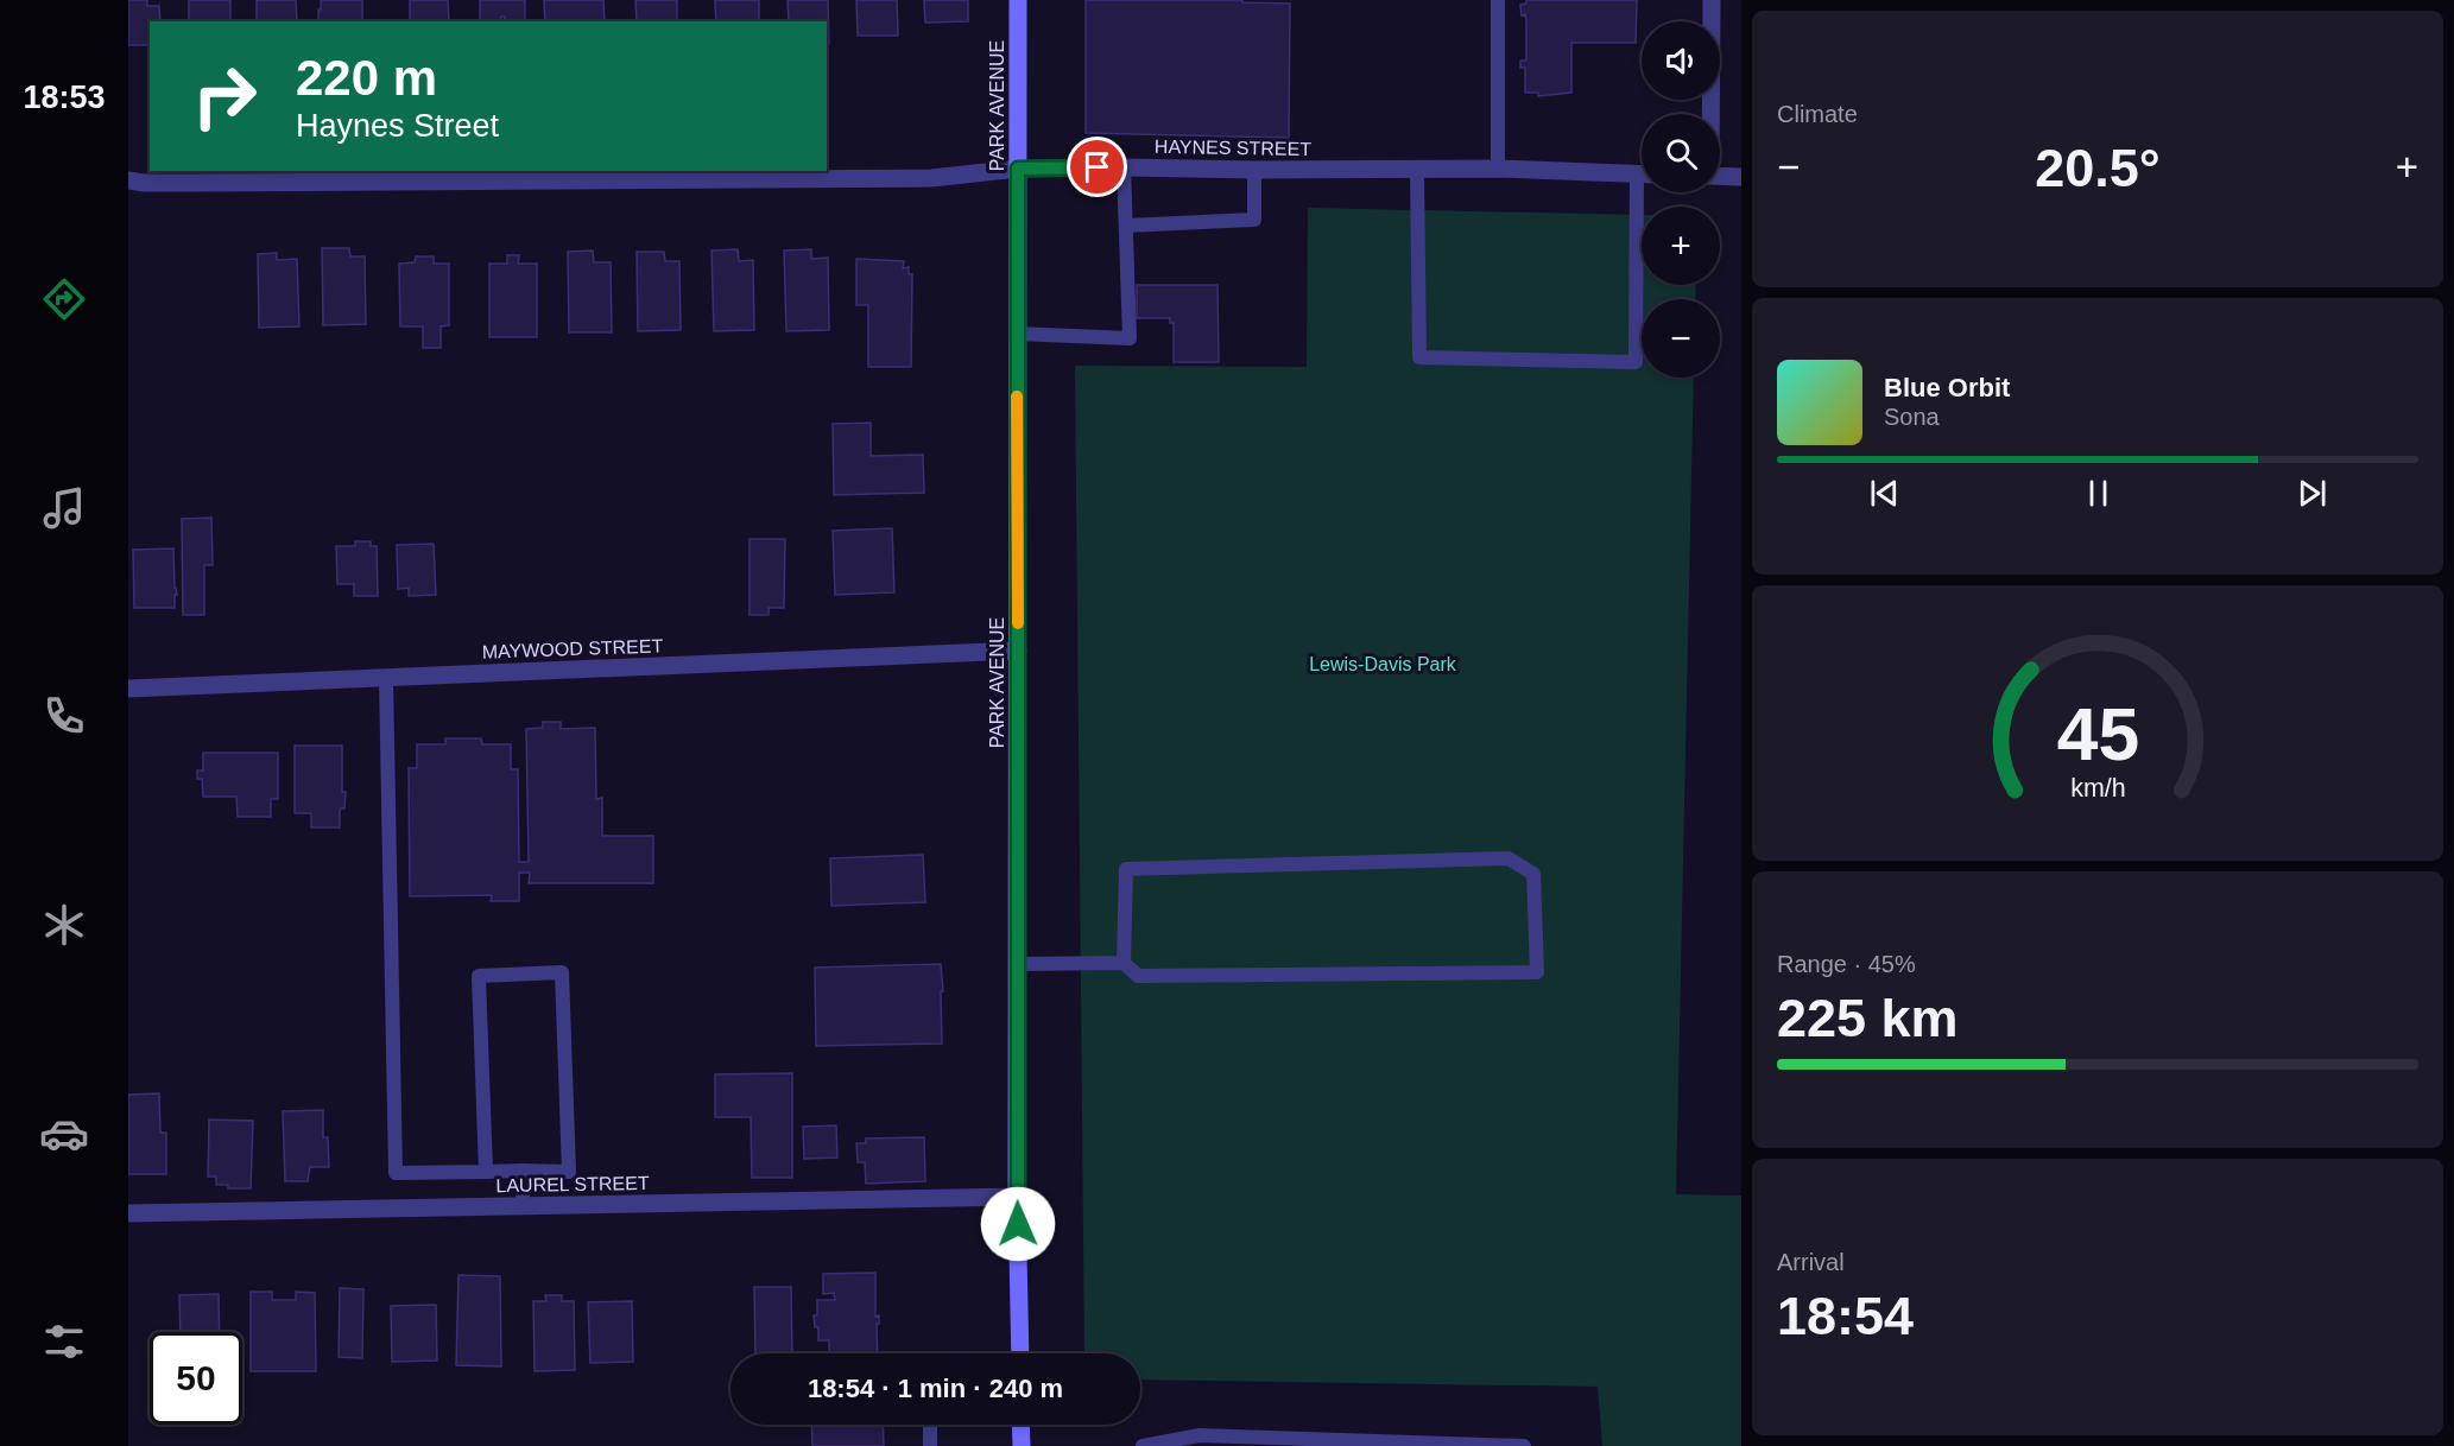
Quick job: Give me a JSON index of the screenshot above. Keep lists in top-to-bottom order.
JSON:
{
  "streets": {
    "main road": ["PARK AVENUE"],
    "street": ["HAYNES STREET", "MAYWOOD STREET", "LAUREL STREET"]
  },
  "crossings": [
    ["PARK AVENUE", "HAYNES STREET"],
    ["PARK AVENUE", "MAYWOOD STREET"],
    ["PARK AVENUE", "LAUREL STREET"]
  ],
  "parks": ["Lewis-Davis Park"],
  "page": {
    "tabs": "18:53",
    "tile": [
      "Climate",
      ["Range · 45%", "225 km"],
      ["Arrival", "18:54"]
    ],
    "map_buttons": ["+", "−"],
    "turn": ["220 m", "Haynes Street"],
    "heat": ["−", "20.5°", "+"],
    "song": ["Blue Orbit", "Sona"],
    "limit": "50",
    "trip": "18:54 · 1 min · 240 m",
    "gauge": ["45", "km/h"]
  }
}
